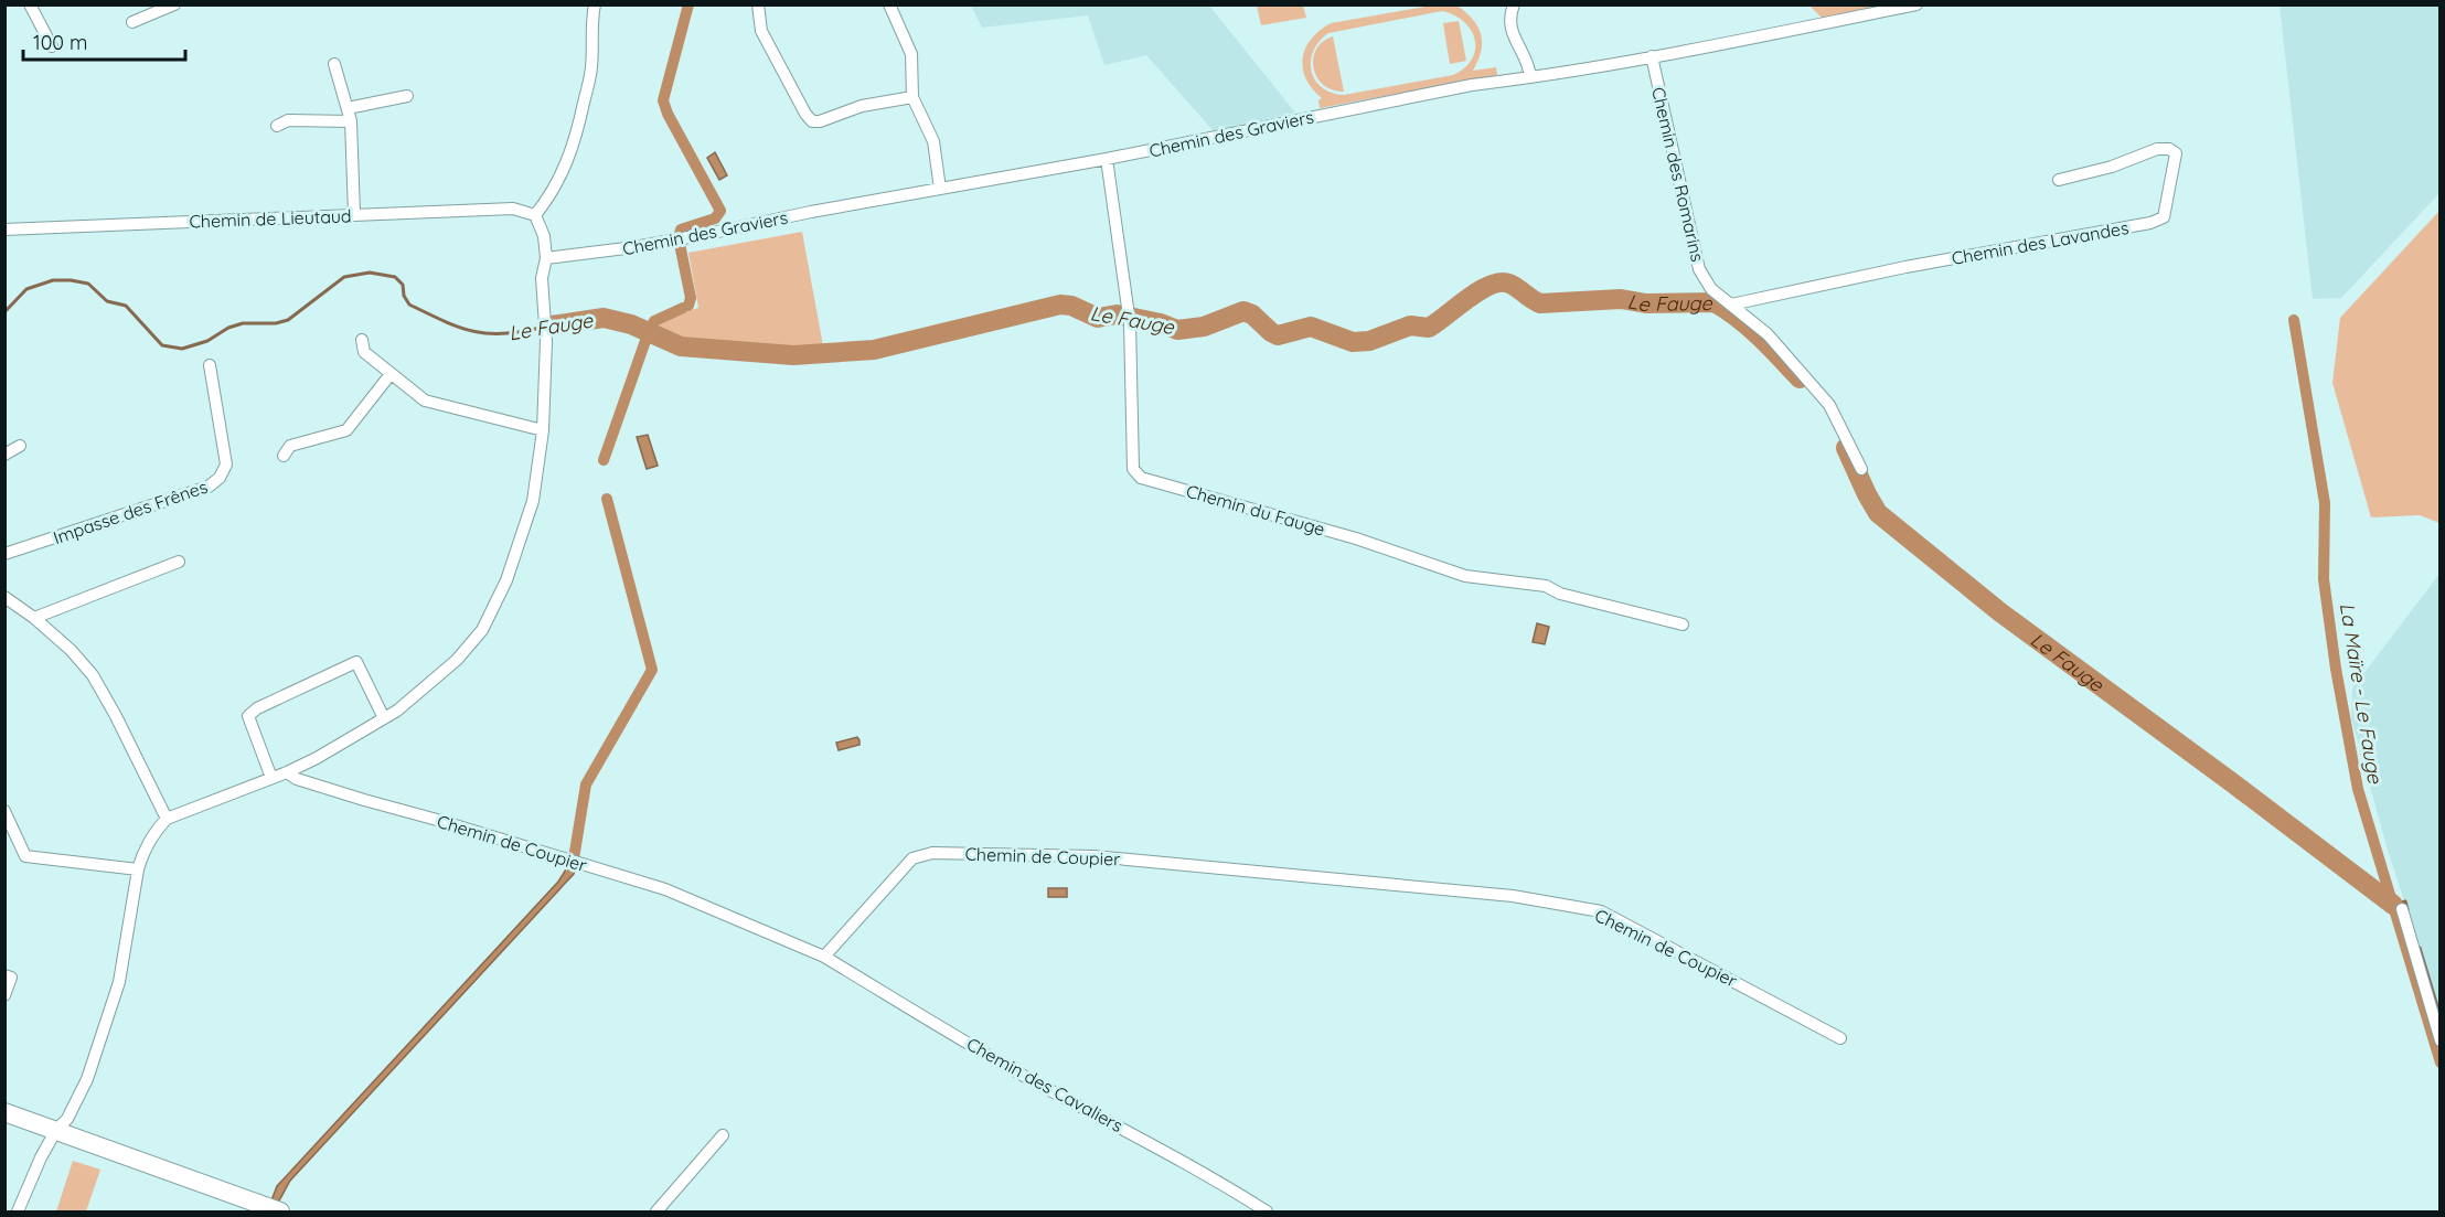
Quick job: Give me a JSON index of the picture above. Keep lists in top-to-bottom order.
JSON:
{
  "streets": {
    "street": [
      "Chemin des Graviers",
      "Chemin des Romarins",
      "Chemin de Lieutaud",
      "Chemin des Lavandes",
      "Chemin du Fauge",
      "Impasse des Frênes",
      "Chemin de Coupier",
      "Chemin des Cavaliers"
    ]
  },
  "crossings": [
    ["Chemin des Graviers", "Chemin des Romarins"],
    ["Chemin des Graviers", "Chemin du Fauge"],
    ["Chemin des Romarins", "Chemin des Lavandes"],
    ["Chemin de Coupier", "Chemin des Cavaliers"]
  ],
  "water": ["Le Fauge", "La Maïre - Le Fauge"],
  "scale_bar": "100 m"
}
